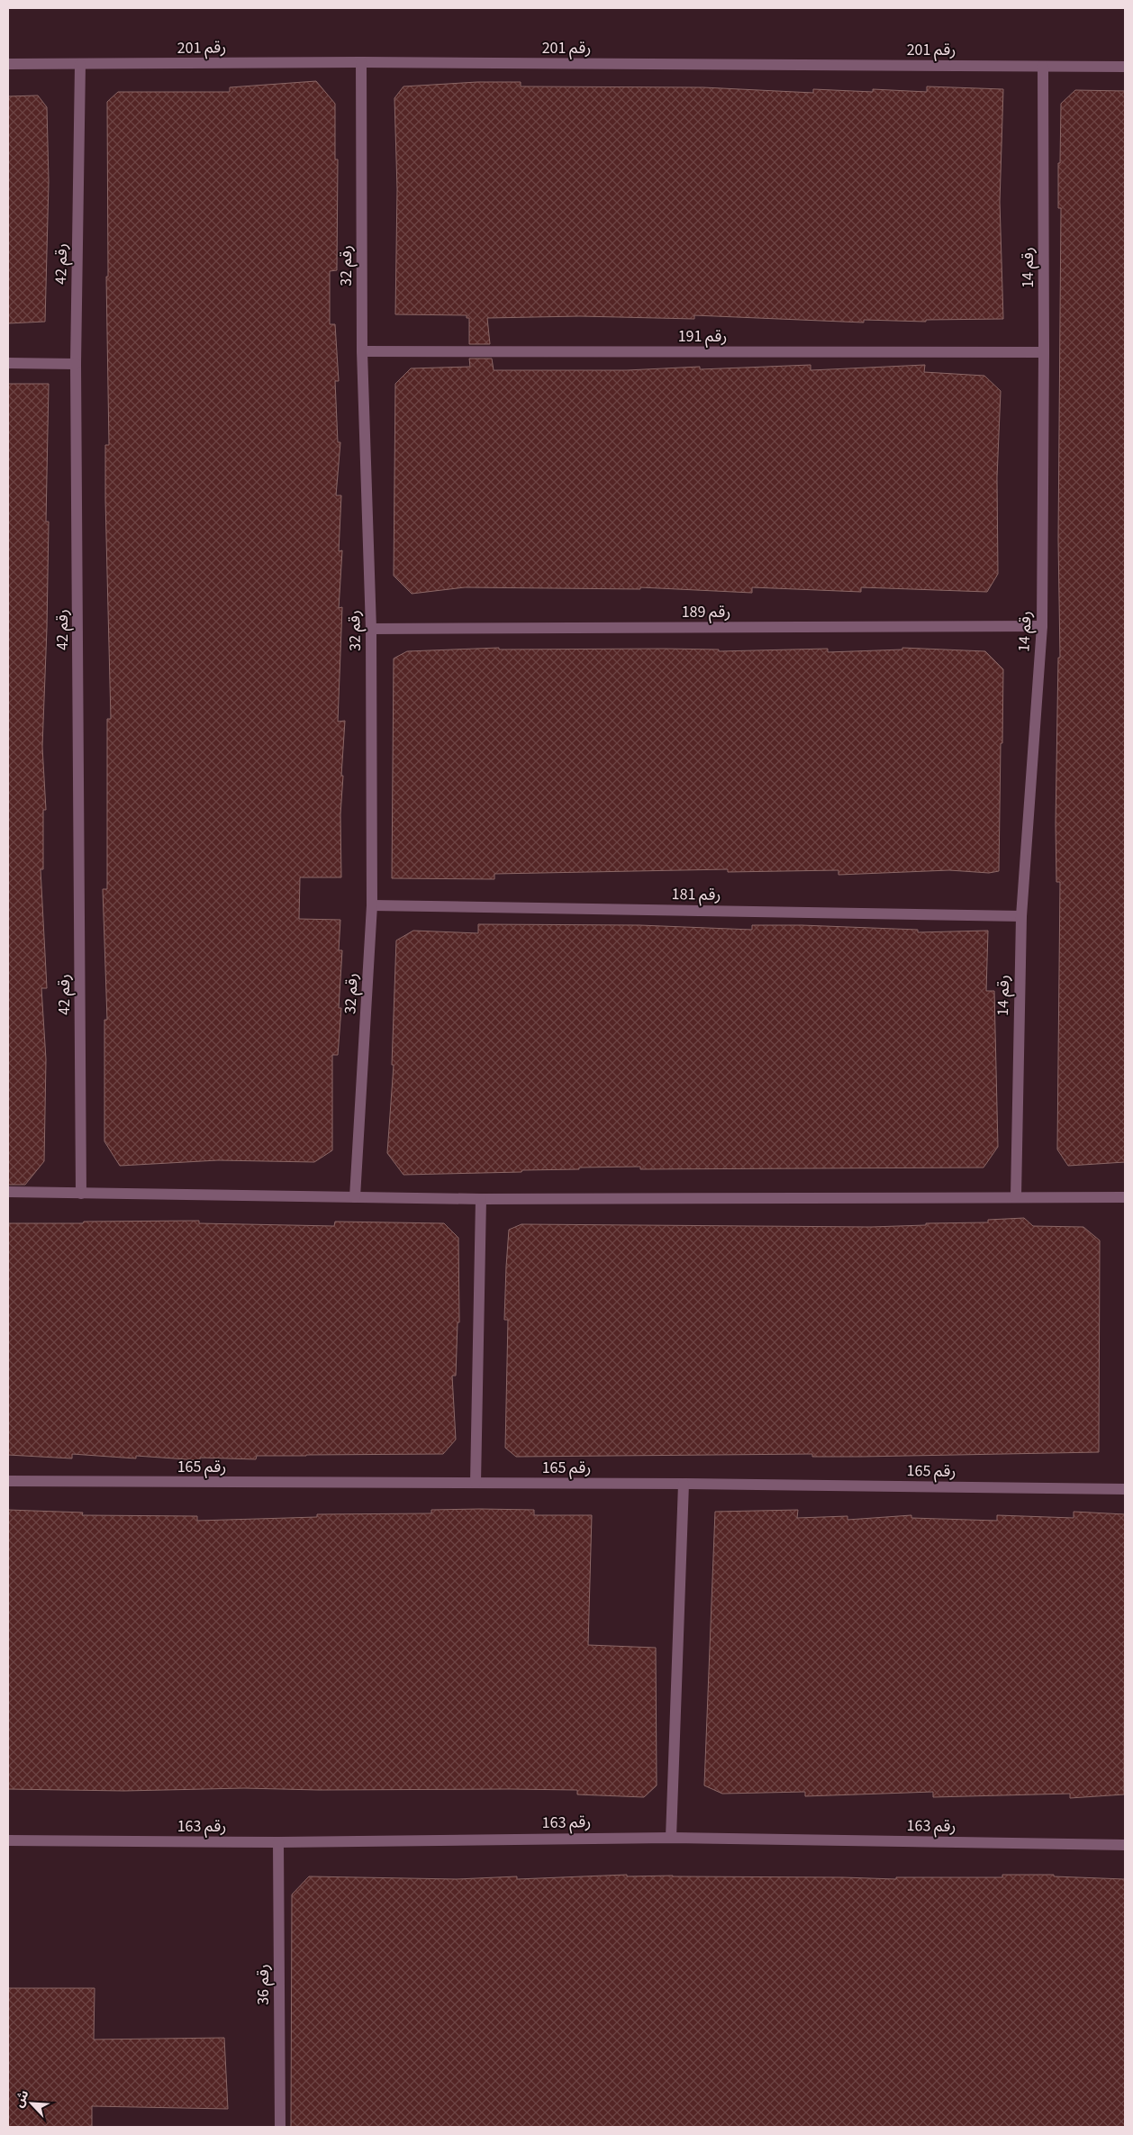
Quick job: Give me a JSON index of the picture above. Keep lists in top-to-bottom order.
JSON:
{
  "streets": {
    "street": [
      "رقم 201",
      "رقم 42",
      "رقم 32",
      "رقم 14",
      "رقم 191",
      "رقم 189",
      "رقم 181",
      "رقم 165",
      "رقم 163",
      "رقم 36"
    ]
  },
  "crossings": [
    ["رقم 201", "رقم 42"],
    ["رقم 201", "رقم 32"],
    ["رقم 201", "رقم 14"],
    ["رقم 32", "رقم 191"],
    ["رقم 32", "رقم 189"],
    ["رقم 32", "رقم 181"],
    ["رقم 14", "رقم 191"],
    ["رقم 14", "رقم 189"],
    ["رقم 14", "رقم 181"],
    ["رقم 163", "رقم 36"]
  ],
  "north": "top left"
}
